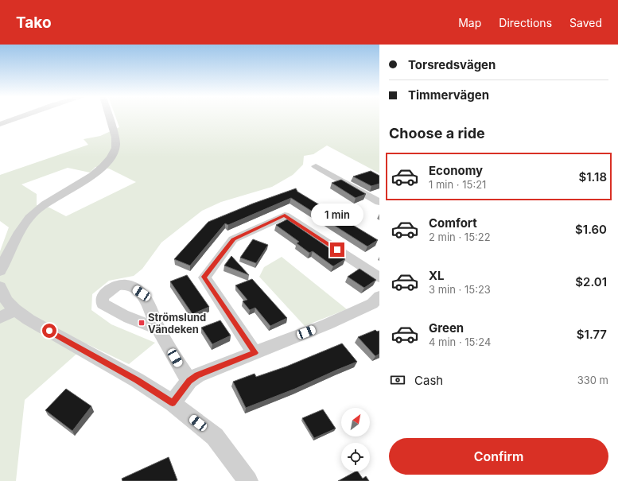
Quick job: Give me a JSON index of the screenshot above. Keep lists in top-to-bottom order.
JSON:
{
  "places": {
    "transit": ["Strömslund Vändeken"]
  },
  "north": "top right",
  "page": {
    "header": "Tako",
    "nav": ["Map", "Directions", "Saved"],
    "banner": ["Torsredsvägen", "Timmervägen"],
    "heading": "Choose a ride",
    "list": [
      {
        "name": "Economy",
        "note": "1 min · 15:21",
        "value": "$1.18"
      },
      {
        "name": "Comfort",
        "note": "2 min · 15:22",
        "value": "$1.60"
      },
      {
        "name": "XL",
        "note": "3 min · 15:23",
        "value": "$2.01"
      },
      {
        "name": "Green",
        "note": "4 min · 15:24",
        "value": "$1.77"
      }
    ],
    "bubble": "1 min",
    "pay": ["Cash", "330 m"],
    "buttons": "Confirm"
  }
}
